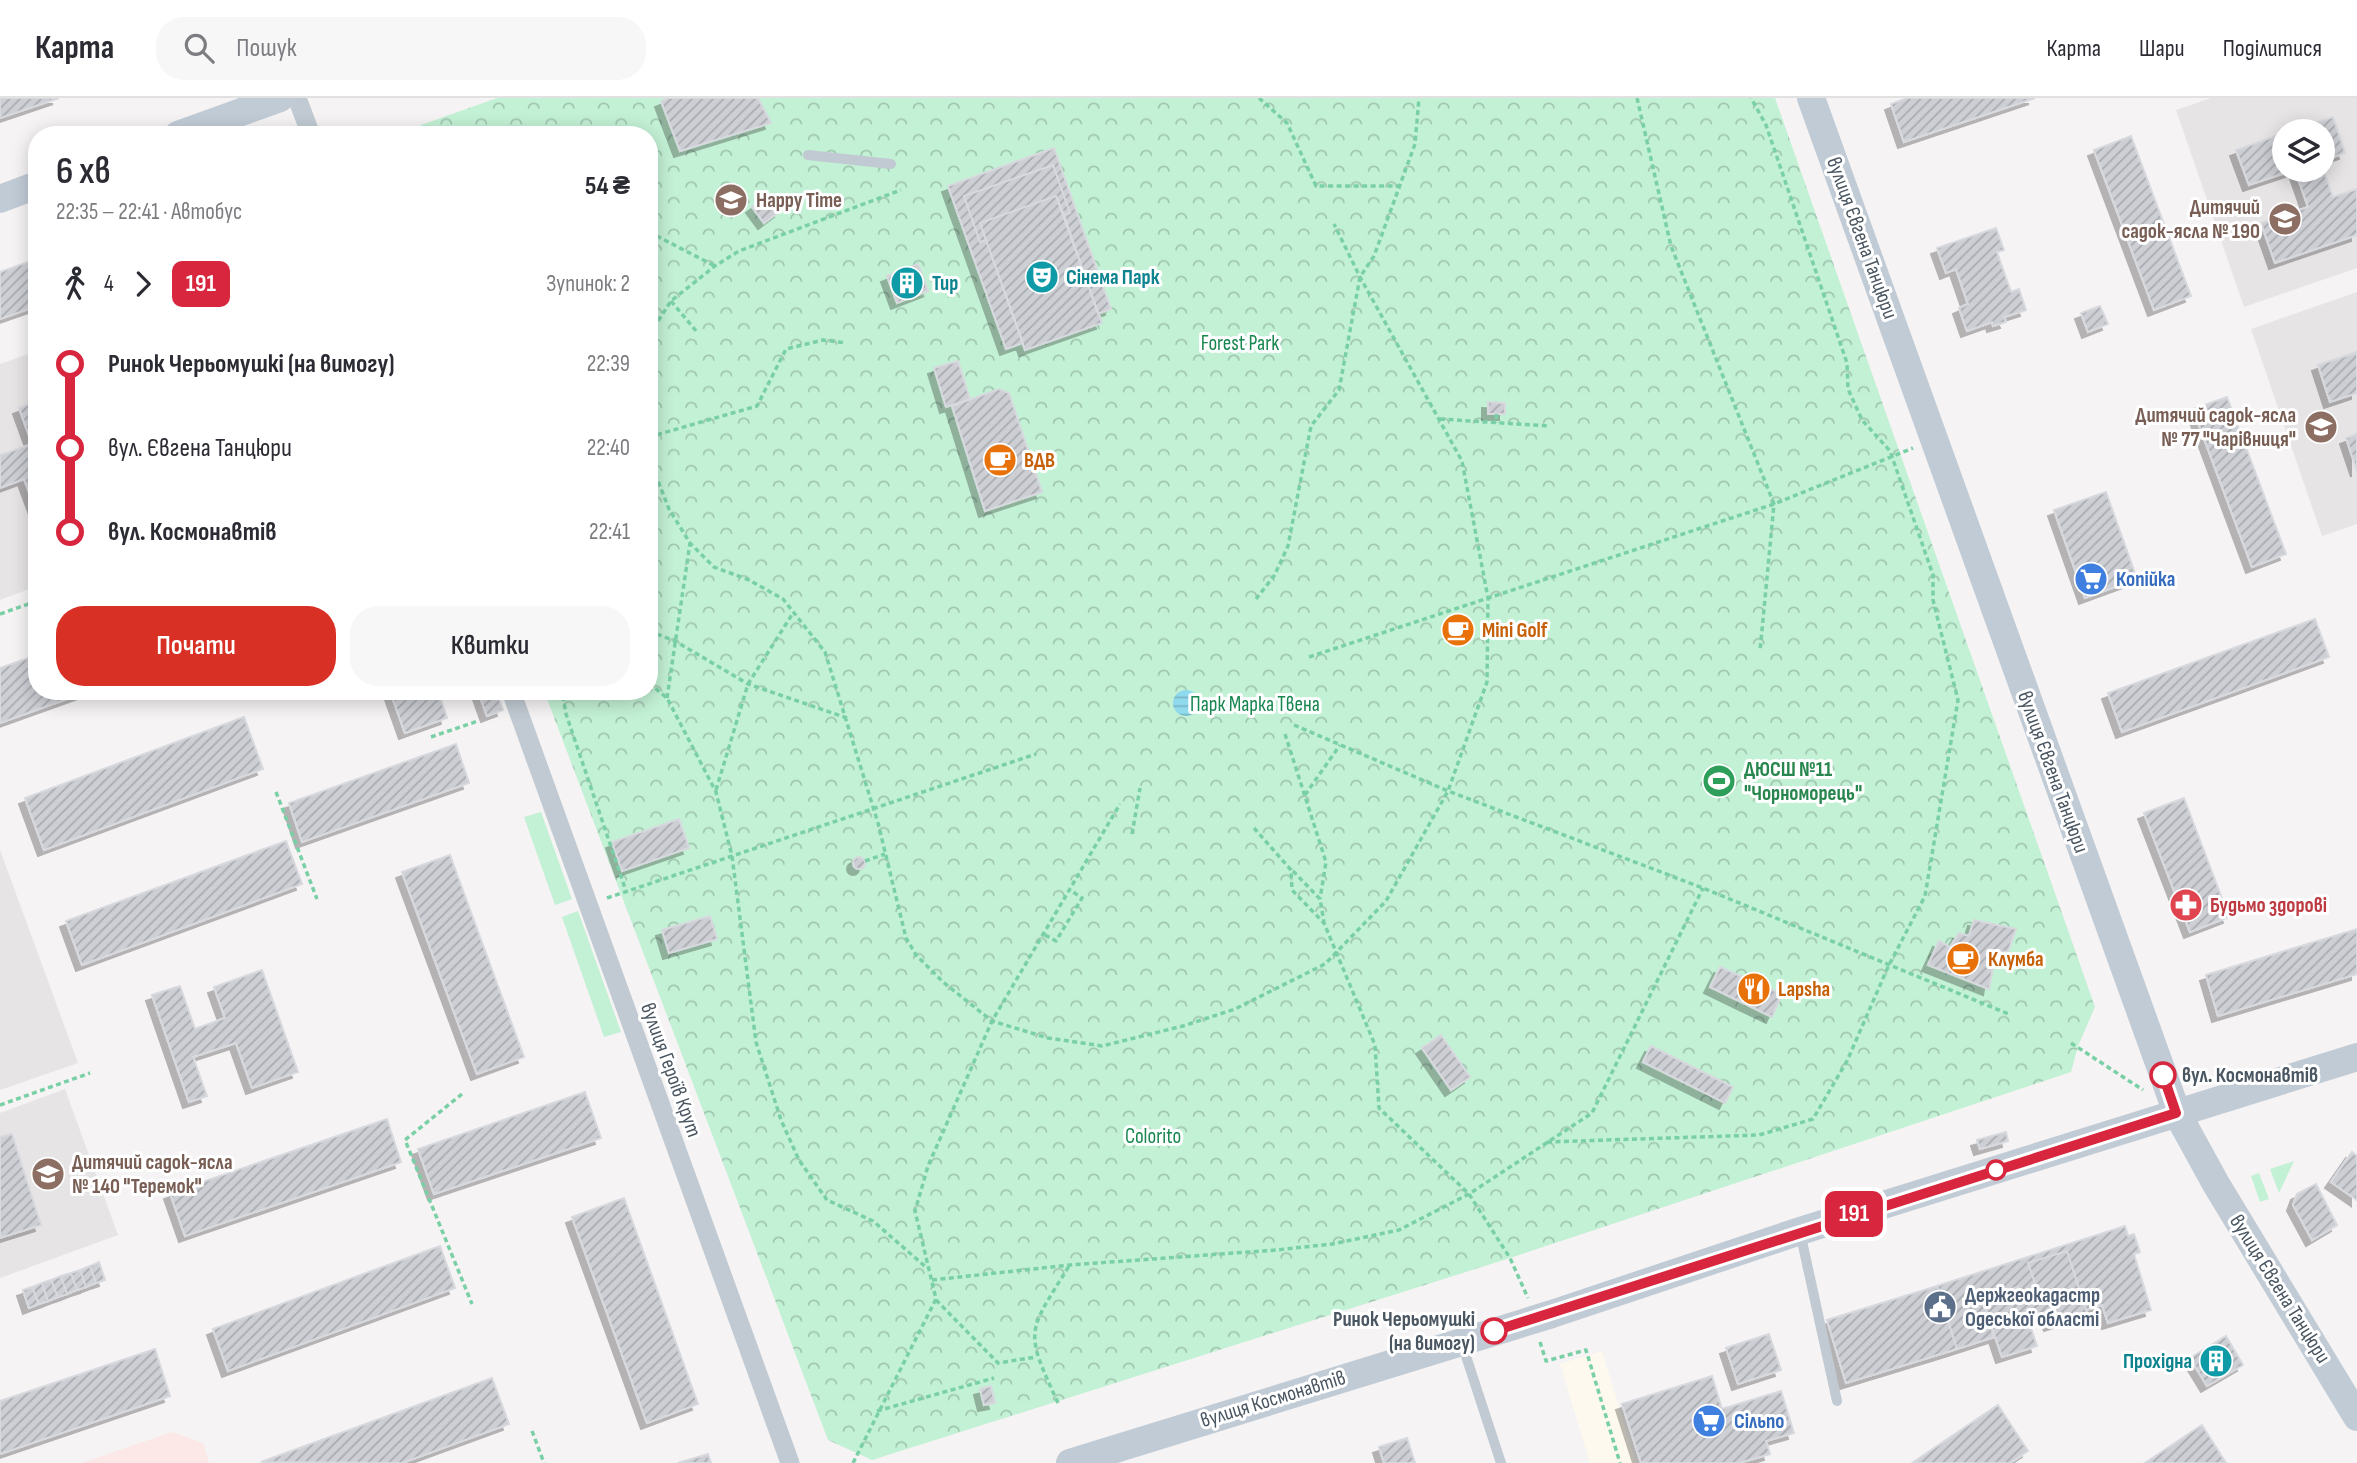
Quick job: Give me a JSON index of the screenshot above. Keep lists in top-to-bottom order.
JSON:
{
  "streets": {
    "street": ["вулиця Євгена Танцюри", "вулиця Героїв Крут", "вулиця Космонавтів"]
  },
  "crossings": [
    ["вулиця Євгена Танцюри", "вулиця Космонавтів"]
  ],
  "parks": ["Forest Park", "Парк Марка Твена", "Colorito"],
  "places": {
    "school or university": [
      "Happy Time",
      "Дитячий садок-ясла № 190",
      "Дитячий садок-ясла № 77 \"Чарівниця\"",
      "Дитячий садок-ясла № 140 \"Теремок\""
    ],
    "theatre": ["Сінема Парк"],
    "building": ["Тир", "Прохідна"],
    "cafe": ["ВДВ", "Mini Golf", "Клумба"],
    "supermarket": ["Копійка", "Сільпо"],
    "sports": ["ДЮСШ №11 \"Чорноморець\""],
    "pharmacy": ["Будьмо здорові"],
    "restaurant": ["Lapsha"],
    "other": ["вул. Космонавтiв", "Ринок Черьомушкі (на вимогу)"],
    "public building": ["Держгеокадастр Одеської області"]
  },
  "lines": ["bus line 191"],
  "page": {
    "header": "Карта",
    "search": "Пошук",
    "nav": ["Карта", "Шари", "Поділитися"],
    "on_map": "191",
    "heading": ["6 хв", "22:35 – 22:41 · Автобус", "54 ₴"],
    "legs": ["4", "191", "Зупинок: 2"],
    "list": [
      {
        "name": "Ринок Черьомушкі (на вимогу)",
        "value": "22:39"
      },
      {
        "name": "вул. Євгена Танцюри",
        "value": "22:40"
      },
      {
        "name": "вул. Космонавтiв",
        "value": "22:41"
      }
    ],
    "buttons": ["Почати", "Квитки"]
  }
}
